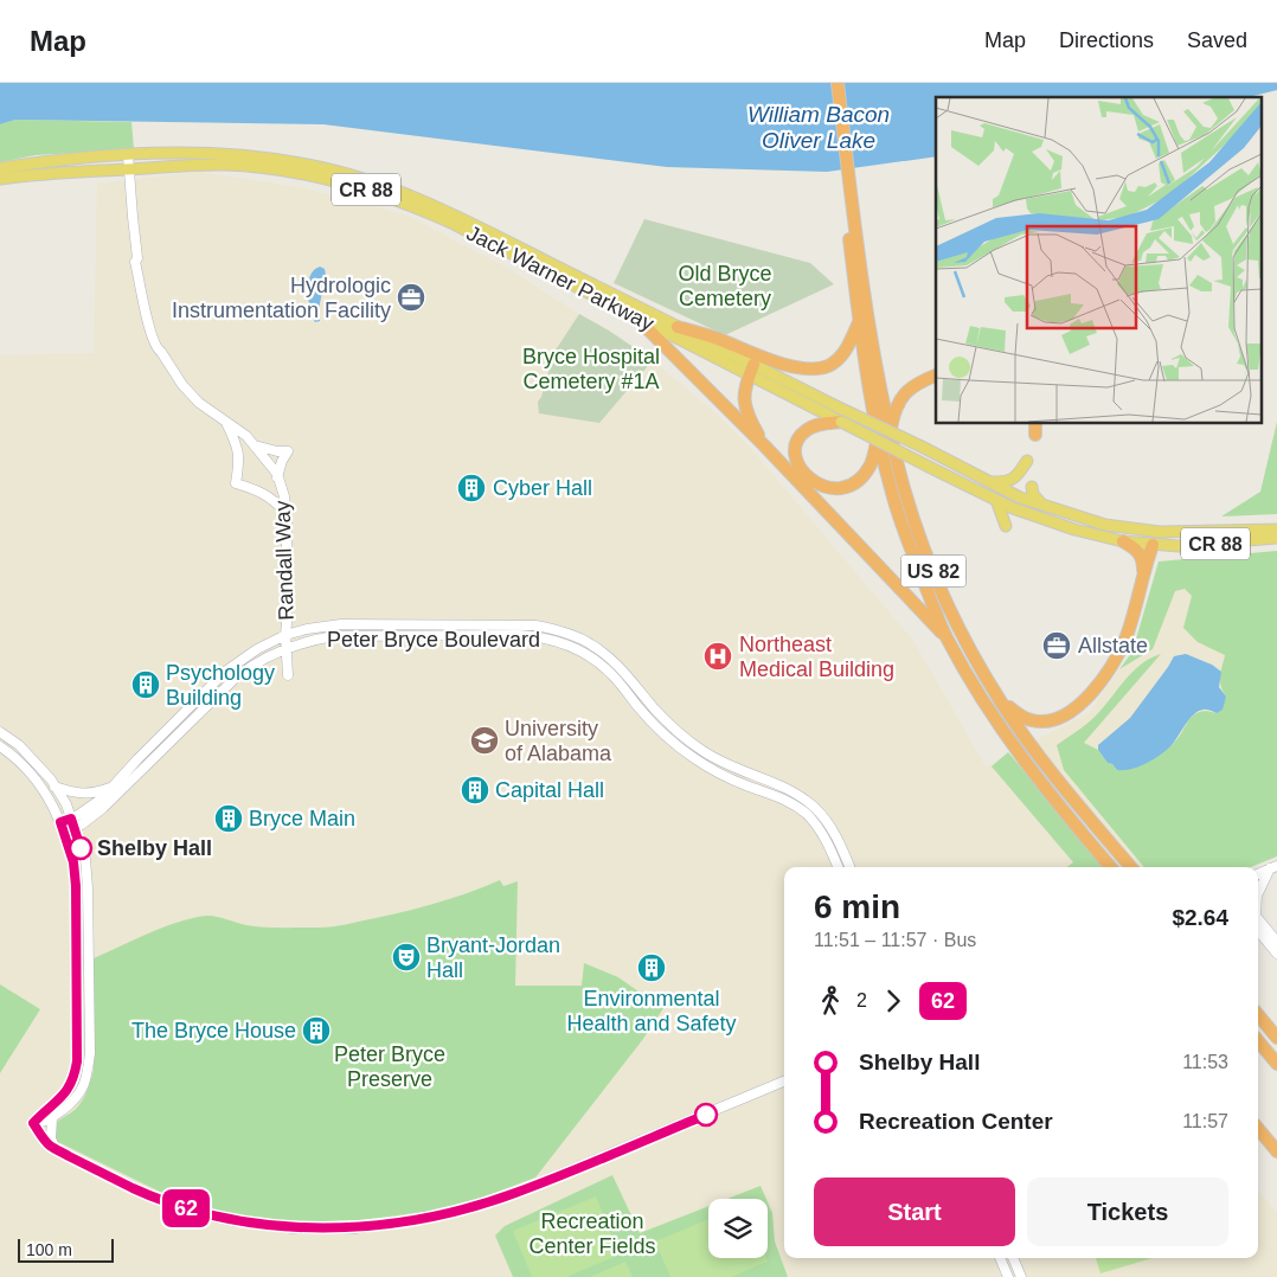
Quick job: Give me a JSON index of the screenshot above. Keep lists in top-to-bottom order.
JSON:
{
  "streets": {
    "highway": ["US 82"],
    "main road": ["CR 88", "Jack Warner Parkway"],
    "street": ["Randall Way", "Peter Bryce Boulevard"]
  },
  "crossings": [
    ["CR 88", "Jack Warner Parkway"],
    ["Jack Warner Parkway", "Randall Way"],
    ["Randall Way", "Peter Bryce Boulevard"]
  ],
  "water": ["William Bacon Oliver Lake"],
  "parks": [
    "Old Bryce Cemetery",
    "Bryce Hospital Cemetery #1A",
    "Peter Bryce Preserve",
    "Recreation Center Fields"
  ],
  "places": {
    "office": ["Hydrologic Instrumentation Facility", "Allstate"],
    "building": [
      "Cyber Hall",
      "Psychology Building",
      "Capital Hall",
      "Bryce Main",
      "Environmental Health and Safety",
      "The Bryce House"
    ],
    "hospital": ["Northeast Medical Building"],
    "school or university": ["University of Alabama"],
    "other": ["Shelby Hall"],
    "theatre": ["Bryant-Jordan Hall"]
  },
  "lines": ["bus line 62"],
  "scale_bar": "100 m",
  "page": {
    "header": "Map",
    "nav": ["Map", "Directions", "Saved"],
    "on_map": "62",
    "heading": ["6 min", "11:51 – 11:57 · Bus", "$2.64"],
    "legs": ["2", "62"],
    "list": [
      {
        "name": "Shelby Hall",
        "value": "11:53"
      },
      {
        "name": "Recreation Center",
        "value": "11:57"
      }
    ],
    "buttons": ["Start", "Tickets"],
    "scale": "100 m"
  }
}
